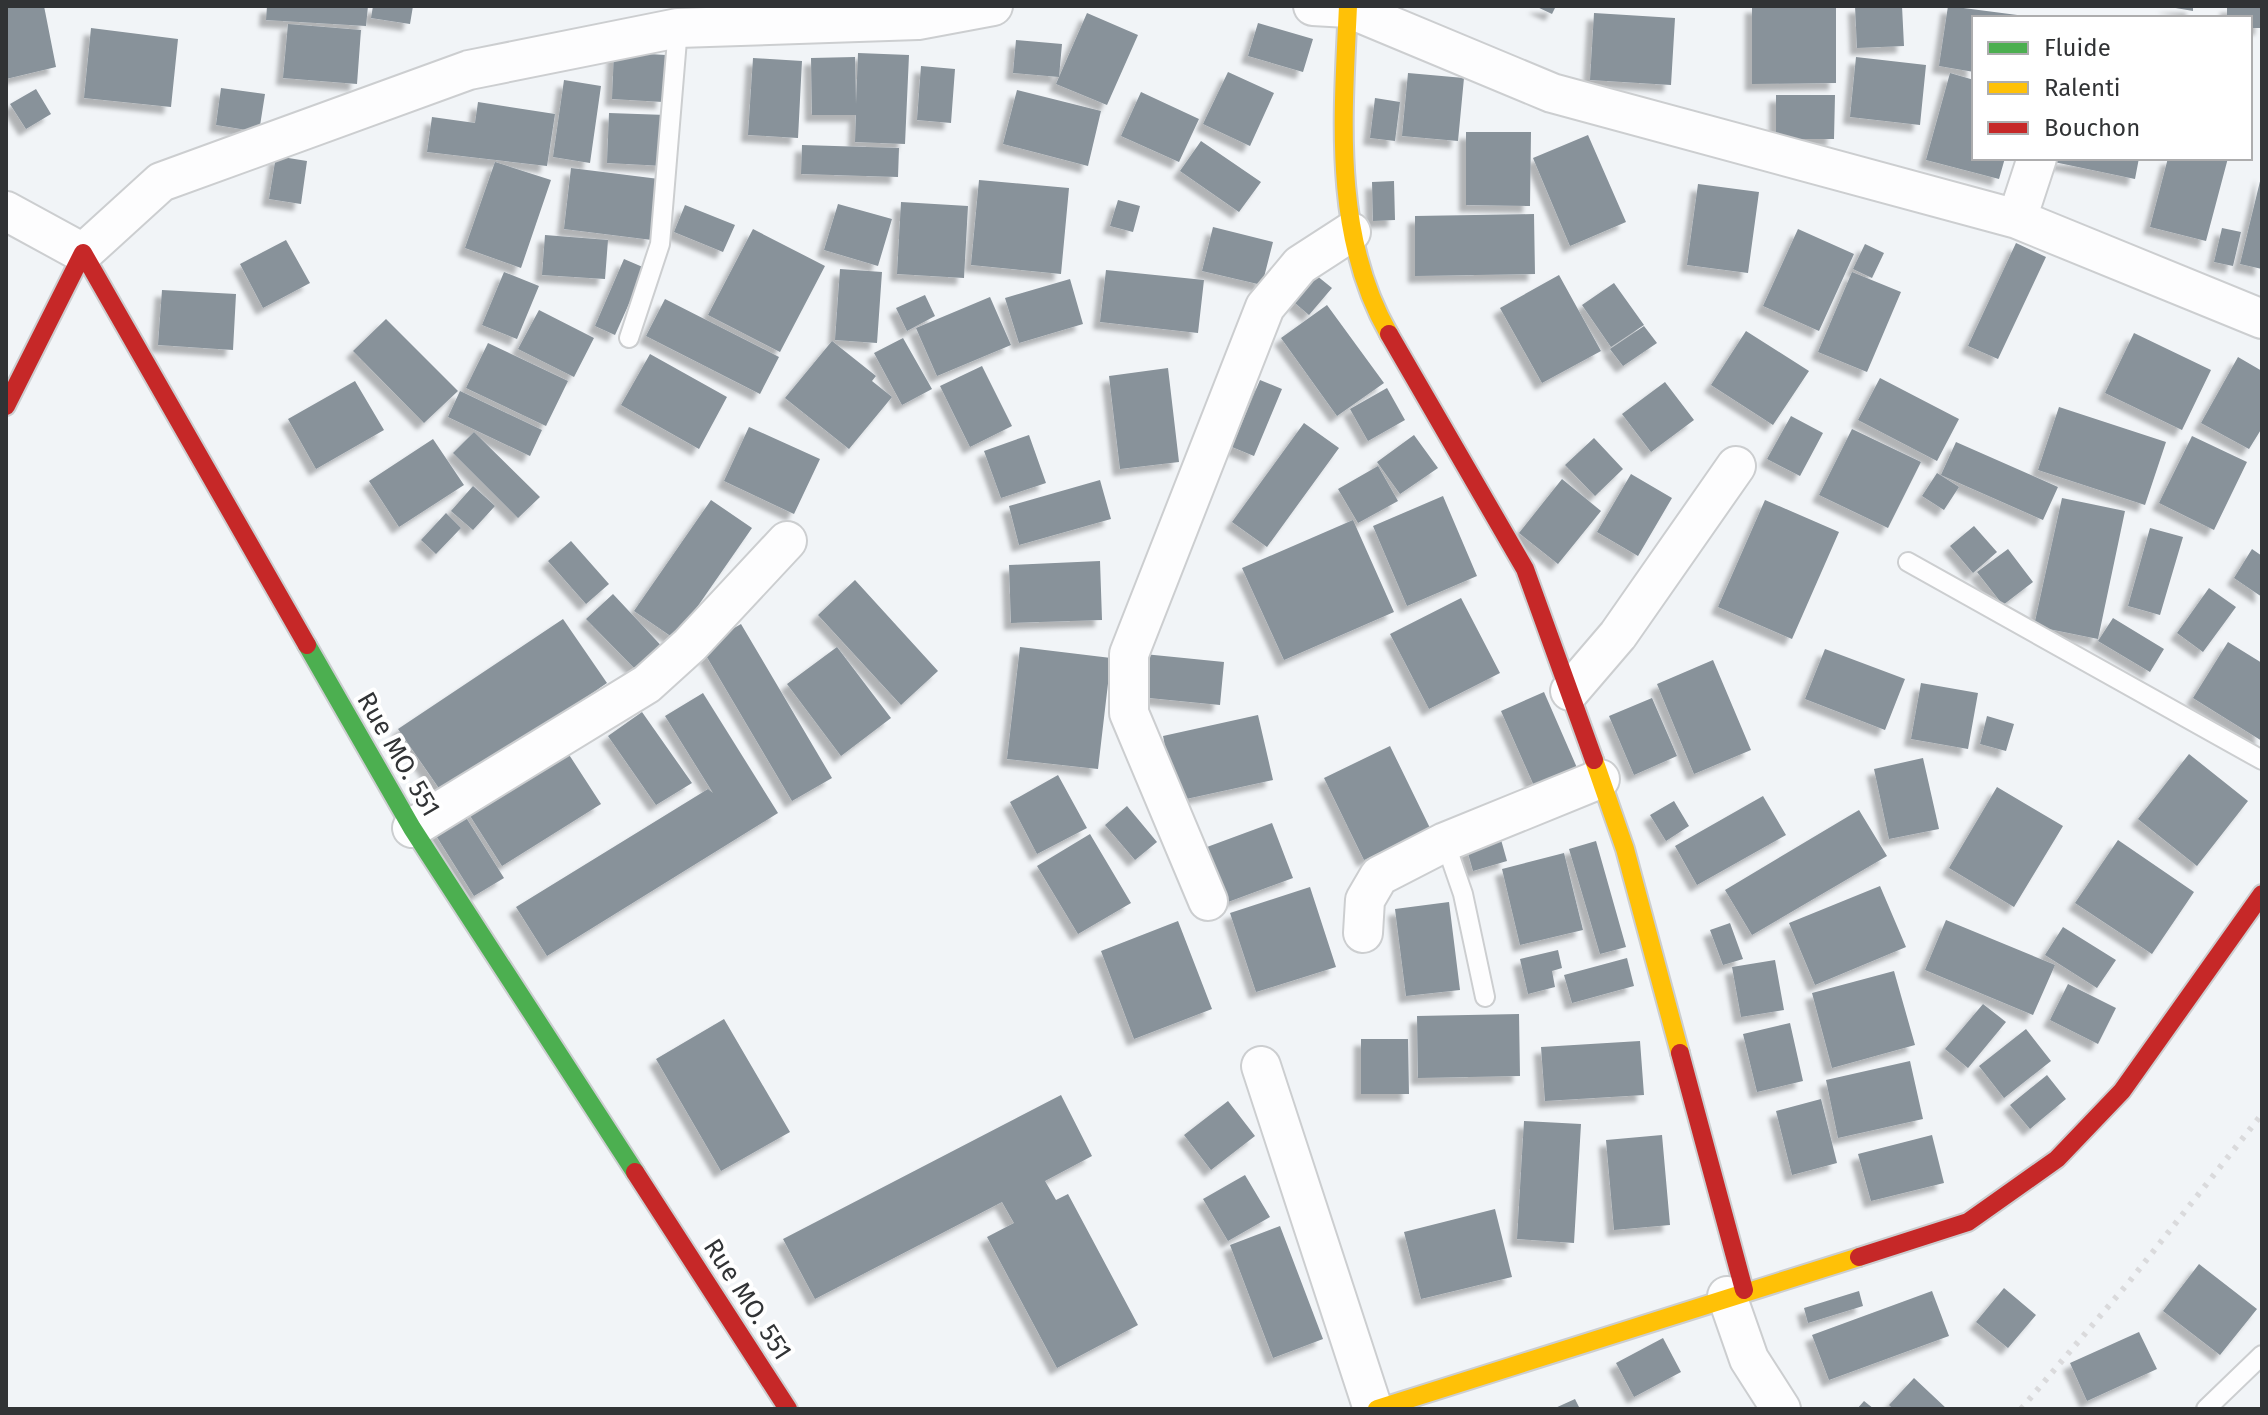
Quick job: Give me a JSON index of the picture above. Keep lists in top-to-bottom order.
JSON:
{
  "streets": {
    "street": ["Rue MO. 551"]
  },
  "legend": ["Fluide", "Ralenti", "Bouchon"]
}
